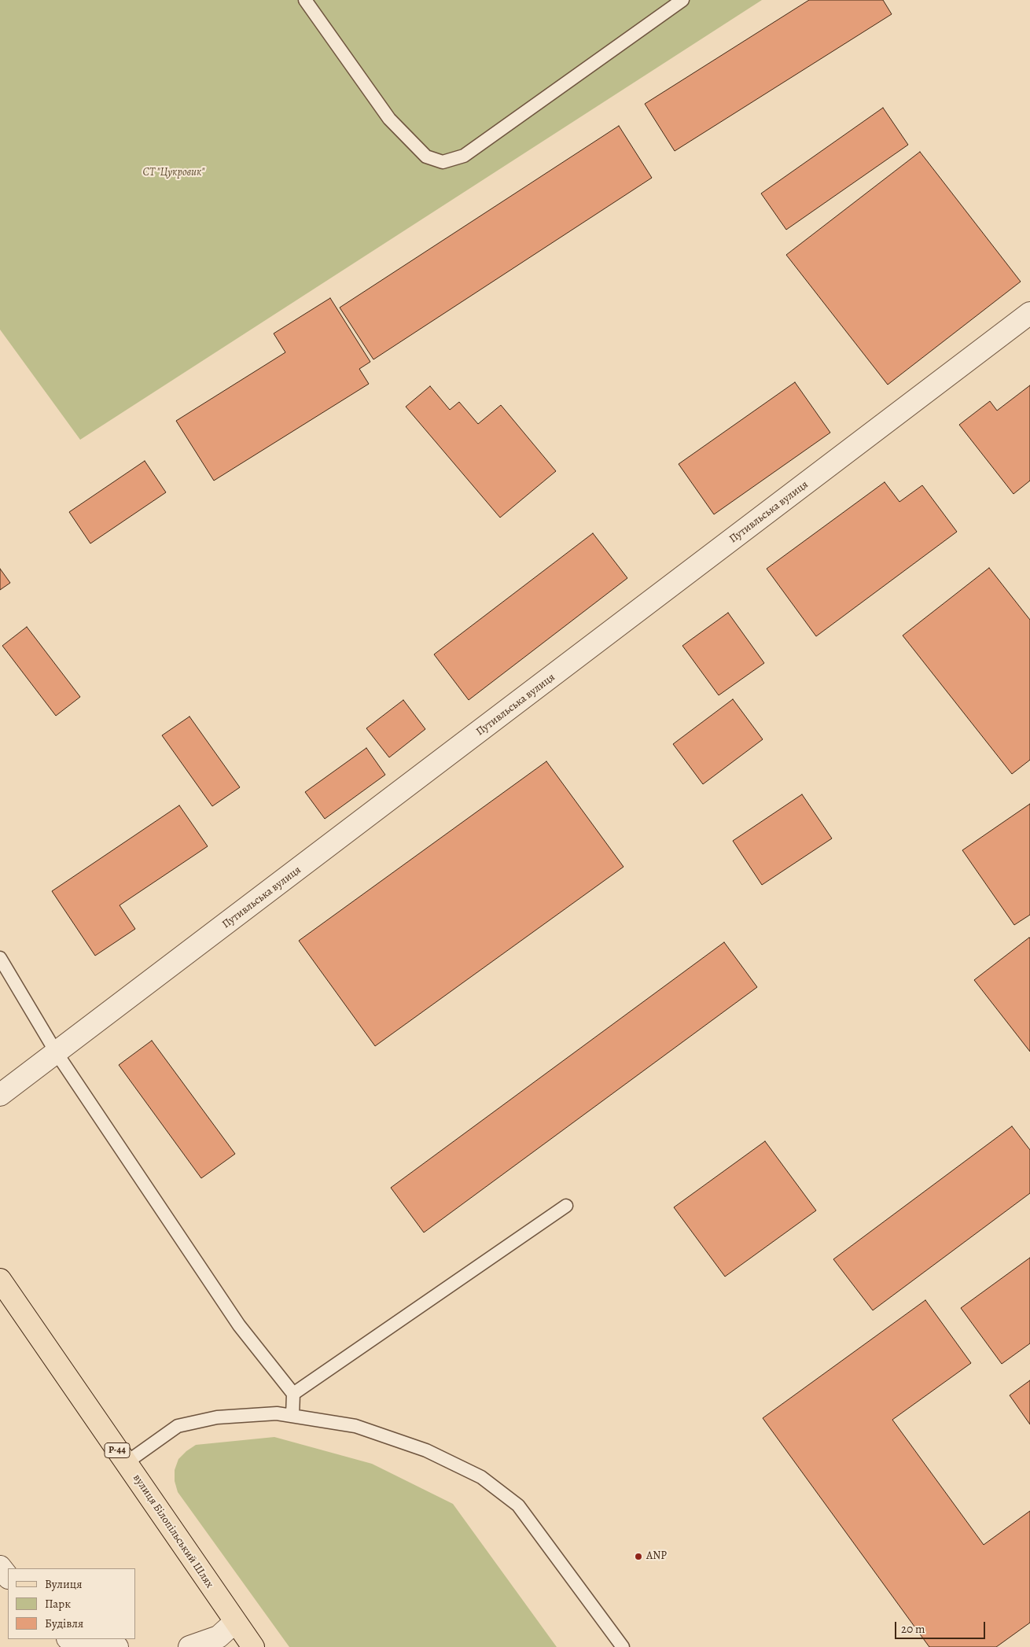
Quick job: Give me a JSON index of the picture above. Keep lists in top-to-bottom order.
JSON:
{
  "streets": {
    "main road": ["Р-44", "вулиця Білопільський Шлях"],
    "street": ["Путивльська вулиця"]
  },
  "parks": ["СТ \"Цукровик\""],
  "places": ["ANP"],
  "legend": ["Вулиця", "Парк", "Будівля"],
  "scale_bar": "20 m"
}
